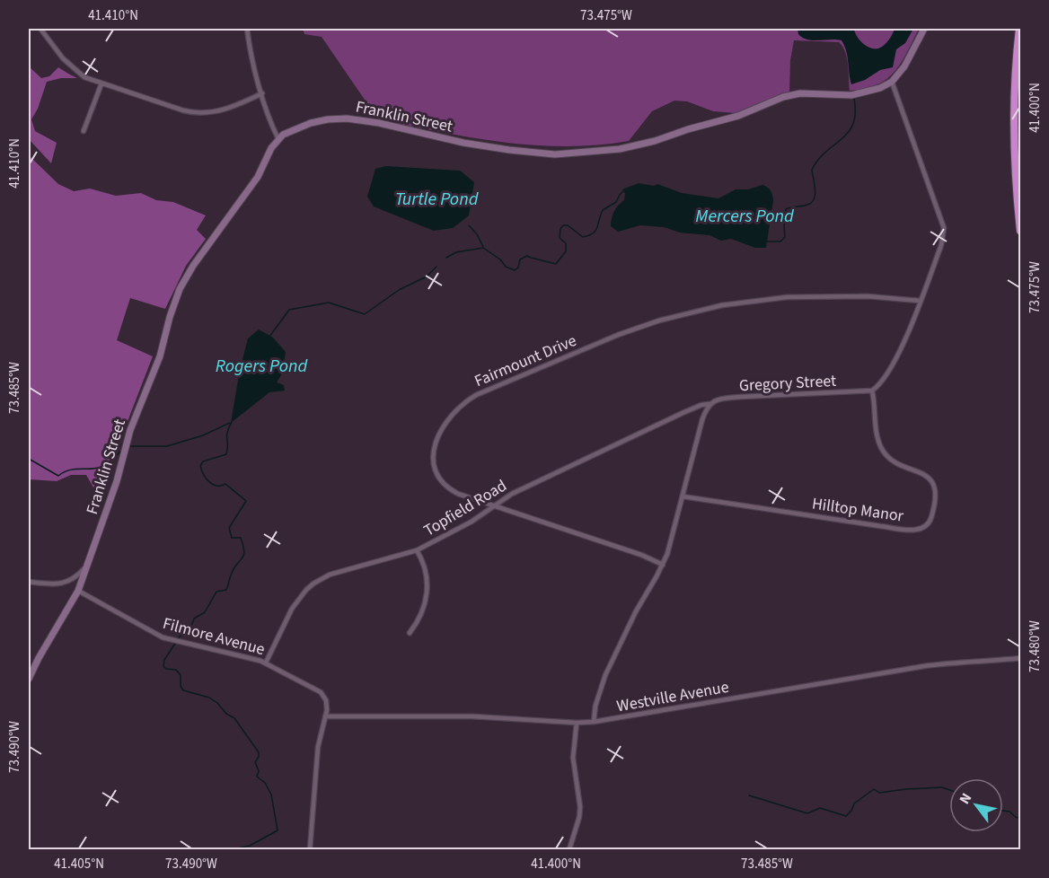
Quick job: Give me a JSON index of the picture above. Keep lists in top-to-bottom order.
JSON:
{
  "streets": {
    "main road": ["Franklin Street"],
    "street": [
      "Fairmount Drive",
      "Gregory Street",
      "Topfield Road",
      "Hilltop Manor",
      "Filmore Avenue",
      "Westville Avenue"
    ]
  },
  "crossings": [
    ["Franklin Street", "Filmore Avenue"],
    ["Fairmount Drive", "Topfield Road"],
    ["Gregory Street", "Topfield Road"],
    ["Gregory Street", "Hilltop Manor"],
    ["Topfield Road", "Filmore Avenue"],
    ["Filmore Avenue", "Westville Avenue"]
  ],
  "water": ["Turtle Pond", "Mercers Pond", "Rogers Pond"],
  "north": "top left",
  "coordinates": [
    "41.410°N",
    "73.475°W",
    "41.400°N",
    "73.485°W",
    "73.480°W",
    "73.490°W",
    "41.405°N"
  ]
}
